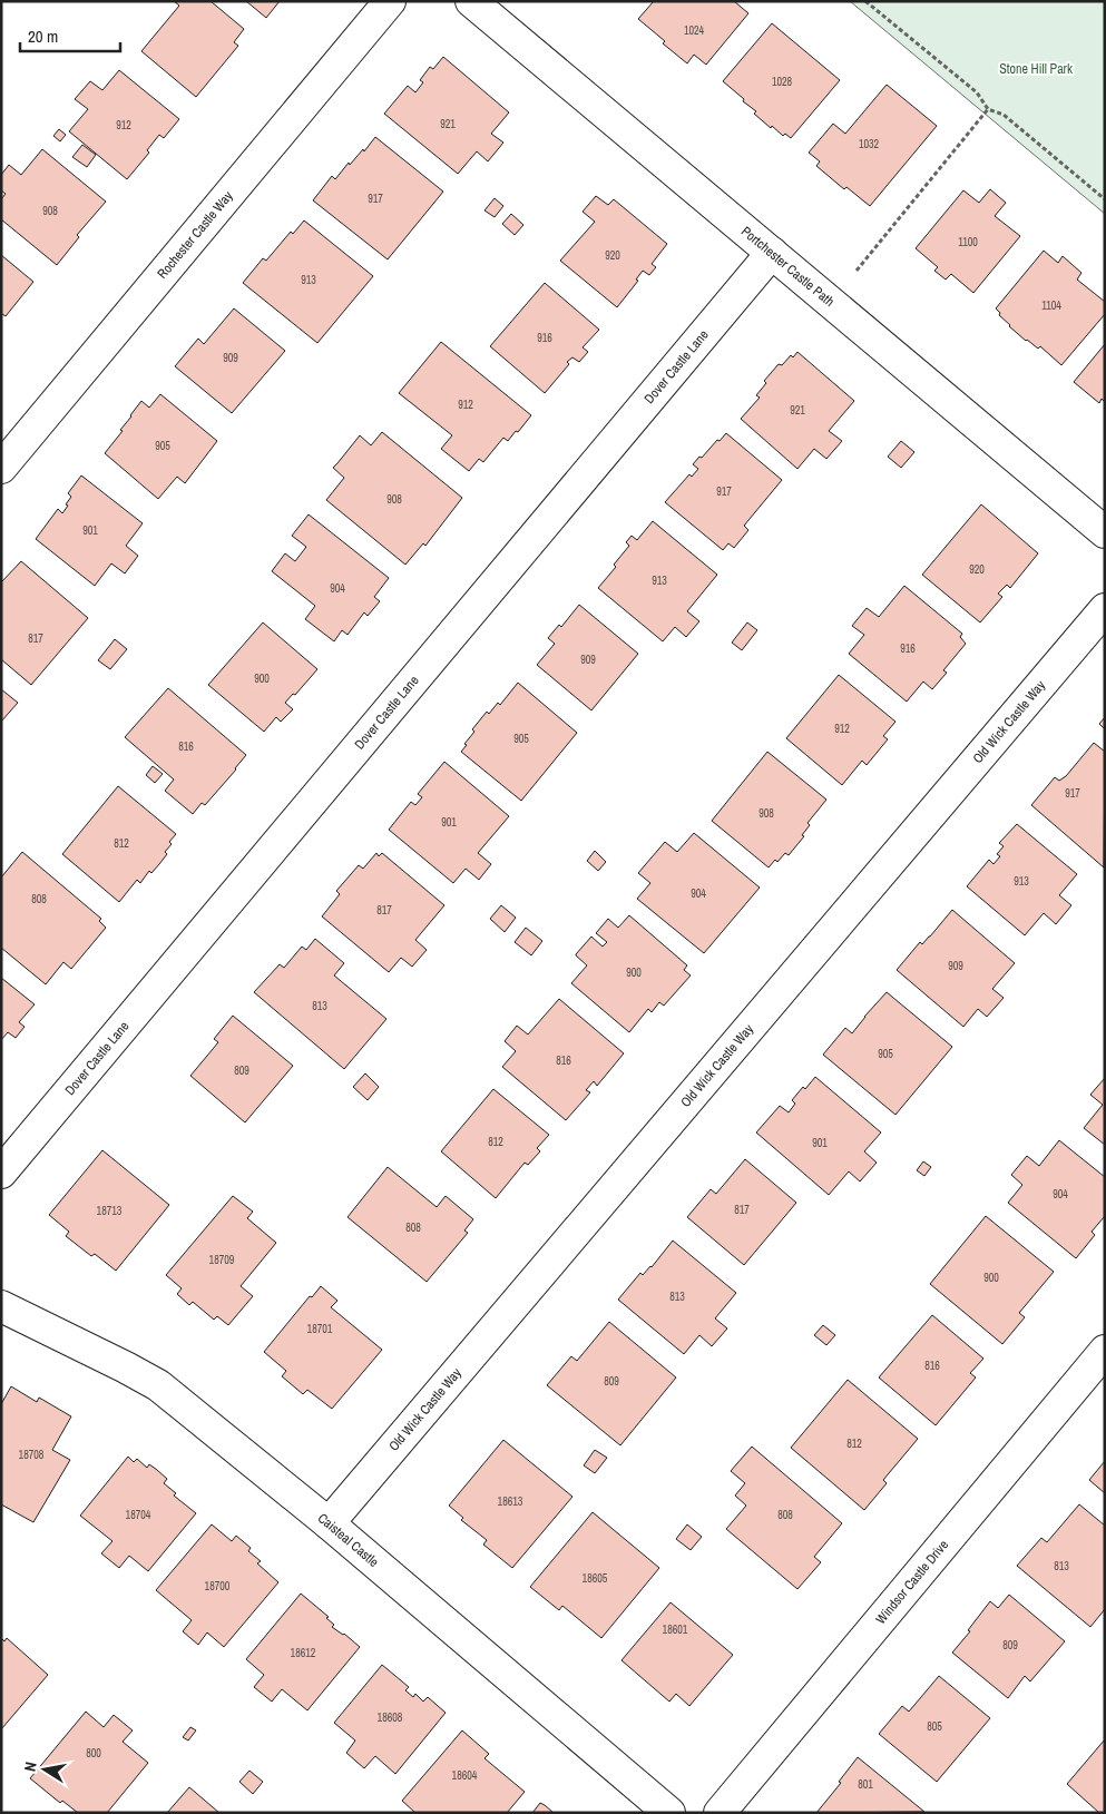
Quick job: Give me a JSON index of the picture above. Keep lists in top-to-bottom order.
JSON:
{
  "streets": {
    "street": [
      "Rochester Castle Way",
      "Portchester Castle Path",
      "Dover Castle Lane",
      "Old Wick Castle Way",
      "Caisteal Castle",
      "Windsor Castle Drive"
    ]
  },
  "crossings": [
    ["Portchester Castle Path", "Dover Castle Lane"],
    ["Old Wick Castle Way", "Caisteal Castle"]
  ],
  "parks": ["Stone Hill Park"],
  "house_numbers": [
    "1024",
    "1028",
    "921",
    "912",
    "1032",
    "917",
    "908",
    "1100",
    "920",
    "913",
    "1104",
    "916",
    "909",
    "912",
    "921",
    "905",
    "917",
    "908",
    "901",
    "920",
    "913",
    "904",
    "817",
    "916",
    "909",
    "900",
    "912",
    "905",
    "816",
    "917",
    "908",
    "901",
    "812",
    "913",
    "904",
    "808",
    "817",
    "909",
    "900",
    "813",
    "905",
    "816",
    "809",
    "812",
    "901",
    "904",
    "817",
    "18713",
    "808",
    "18709",
    "900",
    "813",
    "18701",
    "816",
    "809",
    "812",
    "18708",
    "18613",
    "18704",
    "808",
    "813",
    "18605",
    "18700",
    "18601",
    "809",
    "18612",
    "18608",
    "805",
    "800",
    "18604",
    "801"
  ],
  "scale_bar": "20 m",
  "north": "left"
}
